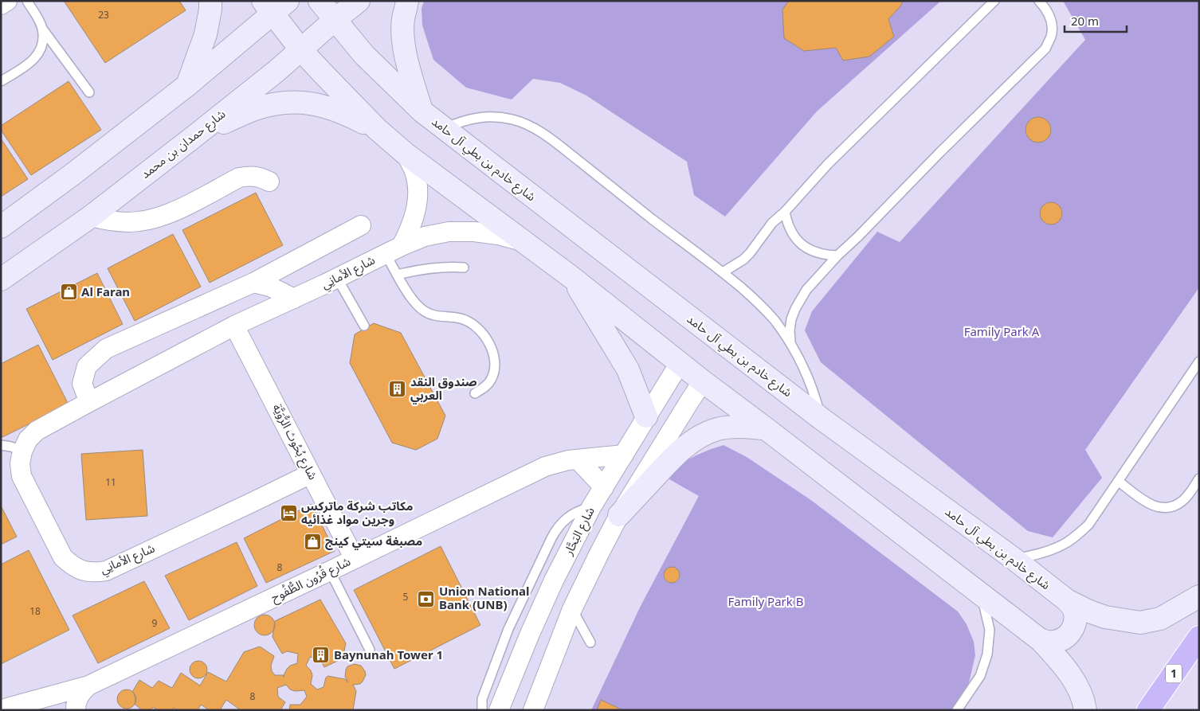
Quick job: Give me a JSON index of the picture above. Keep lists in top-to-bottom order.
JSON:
{
  "streets": {
    "highway": ["1"],
    "street": [
      "شارع حمدان بن محمد",
      "شارع خادم بن بطي آل حامد",
      "شارع الأمانِي",
      "شارع بُحُوث الرُّوَيَّة",
      "شارع البَحَّار",
      "شارع قُرُون الطُّفُوح"
    ]
  },
  "crossings": [
    ["شارع حمدان بن محمد", "شارع خادم بن بطي آل حامد"],
    ["شارع الأمانِي", "شارع بُحُوث الرُّوَيَّة"],
    ["شارع بُحُوث الرُّوَيَّة", "شارع قُرُون الطُّفُوح"],
    ["شارع البَحَّار", "شارع قُرُون الطُّفُوح"]
  ],
  "parks": ["Family Park A", "Family Park B"],
  "places": {
    "shop": ["Al Faran", "مصبغة سيتي كينج"],
    "building": ["صندوق النقد العربي", "Baynunah Tower 1"],
    "hotel": ["مكاتب شركة ماتركس وجرين مواد غذائيه"],
    "bank": ["Union National Bank (UNB)"]
  },
  "house_numbers": [
    "23",
    "11",
    "8",
    "5",
    "18",
    "9",
    "8"
  ],
  "scale_bar": "20 m"
}
